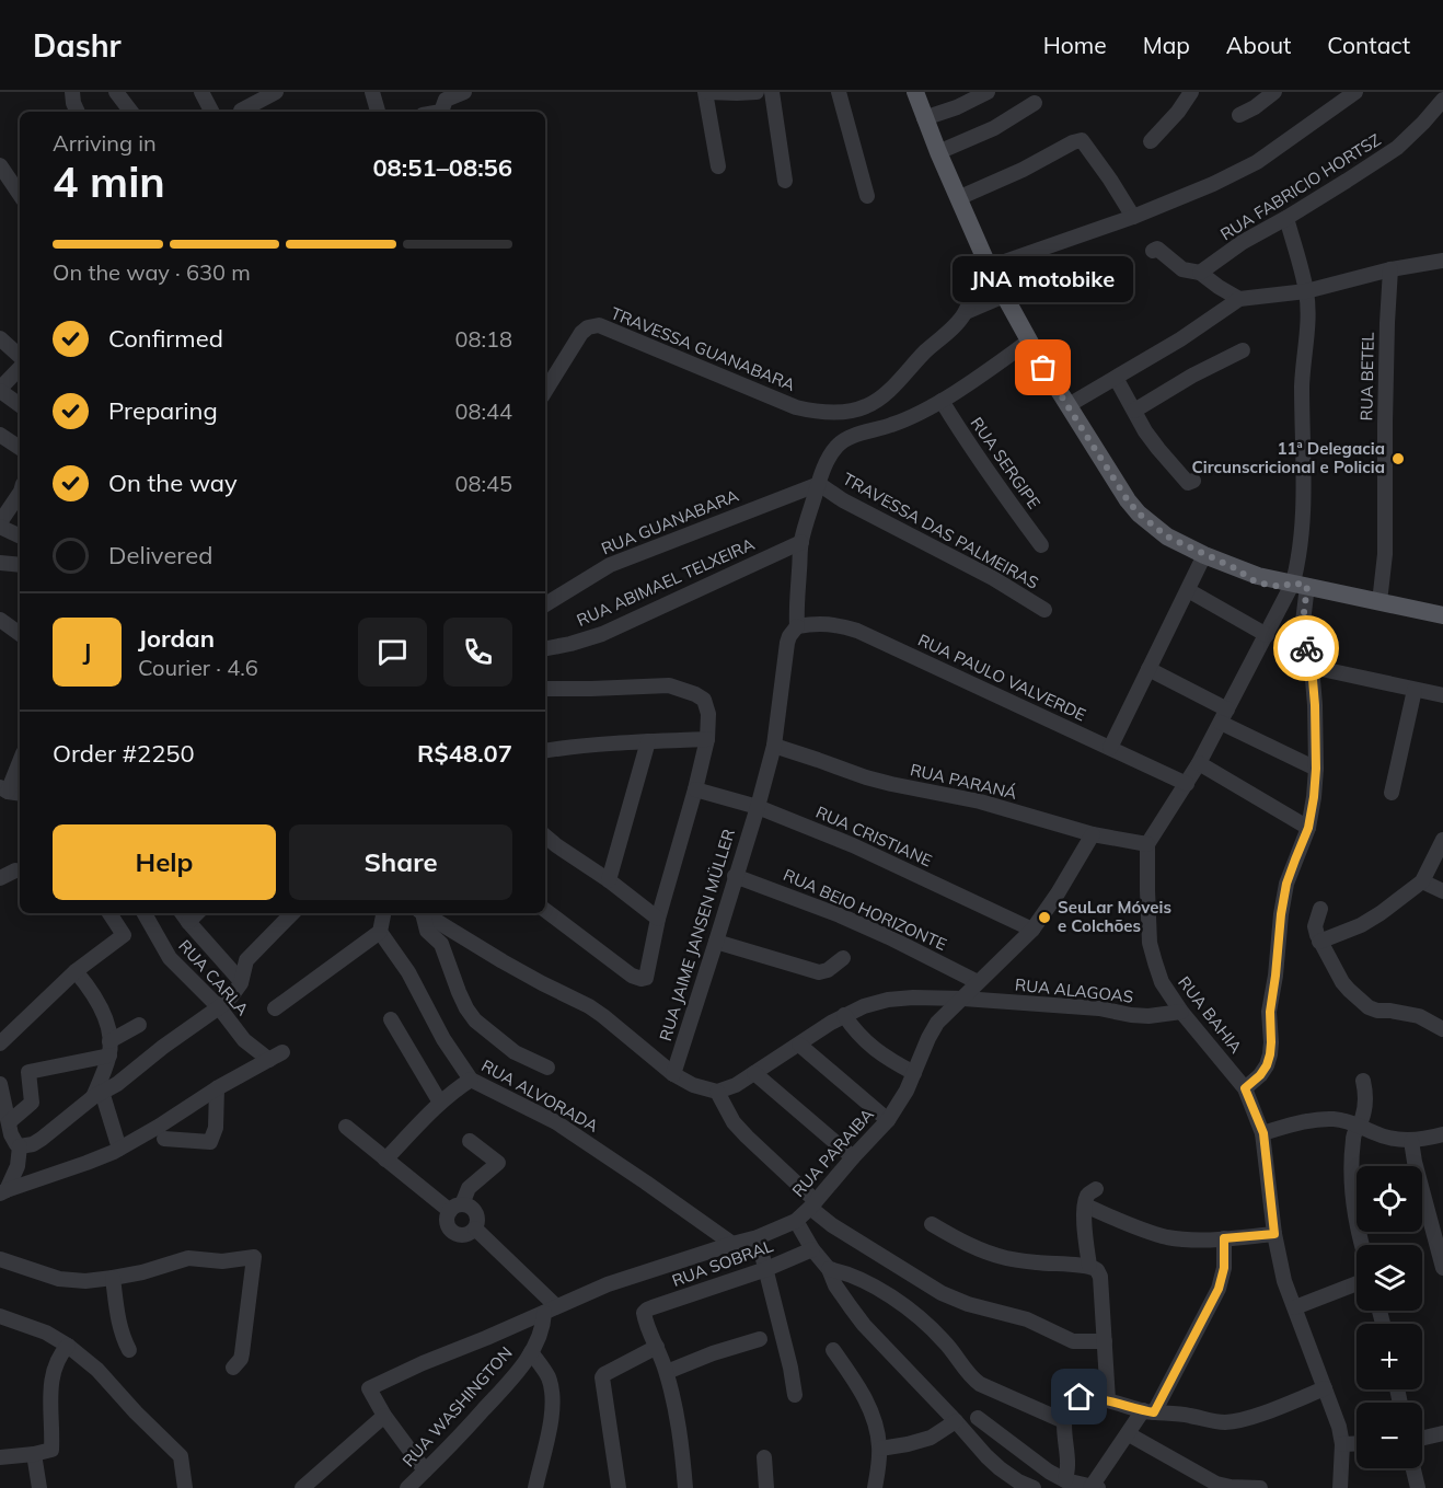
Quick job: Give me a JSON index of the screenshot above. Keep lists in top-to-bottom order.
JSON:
{
  "streets": {
    "street": [
      "RUA FABRICIO HORTSZ",
      "TRAVESSA GUANABARA",
      "RUA BETEL",
      "RUA SERGIPE",
      "RUA GUANABARA",
      "TRAVESSA DAS PALMEIRAS",
      "RUA ABIMAEL TELXEIRA",
      "RUA PAULO VALVERDE",
      "RUA PARANÁ",
      "RUA CRISTIANE",
      "RUA BEIO HORIZONTE",
      "RUA JAIME JANSEN MÜLLER",
      "RUA CARLA",
      "RUA ALAGOAS",
      "RUA BAHIA",
      "RUA ALVORADA",
      "RUA PARAIBA",
      "RUA SOBRAL",
      "RUA WASHINGTON"
    ]
  },
  "crossings": [
    ["RUA SERGIPE", "RUA JAIME JANSEN MÜLLER"],
    ["RUA GUANABARA", "TRAVESSA DAS PALMEIRAS"],
    ["RUA GUANABARA", "RUA JAIME JANSEN MÜLLER"],
    ["TRAVESSA DAS PALMEIRAS", "RUA JAIME JANSEN MÜLLER"],
    ["RUA ABIMAEL TELXEIRA", "RUA JAIME JANSEN MÜLLER"],
    ["RUA PAULO VALVERDE", "RUA JAIME JANSEN MÜLLER"],
    ["RUA PARANÁ", "RUA JAIME JANSEN MÜLLER"],
    ["RUA PARANÁ", "RUA BAHIA"],
    ["RUA PARANÁ", "RUA PARAIBA"],
    ["RUA CRISTIANE", "RUA JAIME JANSEN MÜLLER"],
    ["RUA CRISTIANE", "RUA PARAIBA"],
    ["RUA BEIO HORIZONTE", "RUA JAIME JANSEN MÜLLER"],
    ["RUA BEIO HORIZONTE", "RUA PARAIBA"],
    ["RUA ALAGOAS", "RUA BAHIA"],
    ["RUA ALAGOAS", "RUA PARAIBA"],
    ["RUA ALVORADA", "RUA PARAIBA"],
    ["RUA PARAIBA", "RUA WASHINGTON"]
  ],
  "places": ["JNA motobike", "11ª Delegacia Circunscricional e Policia", "SeuLar Móveis e Colchões"],
  "page": {
    "header": "Dashr",
    "nav": [
      "Home",
      "Map",
      "About",
      "Contact"
    ],
    "heading": ["4 min", "Arriving in", "08:51–08:56"],
    "panel": [
      "Jordan",
      "Courier · 4.6",
      "Order #2250",
      "R$48.07"
    ],
    "bar": "On the way · 630 m",
    "bubble": "JNA motobike",
    "list": [
      ["Confirmed", "08:18"],
      ["Preparing", "08:44"],
      ["On the way", "08:45"],
      "Delivered"
    ],
    "round": "J",
    "buttons": ["Help", "Share"],
    "map_buttons": ["+", "−"]
  }
}
